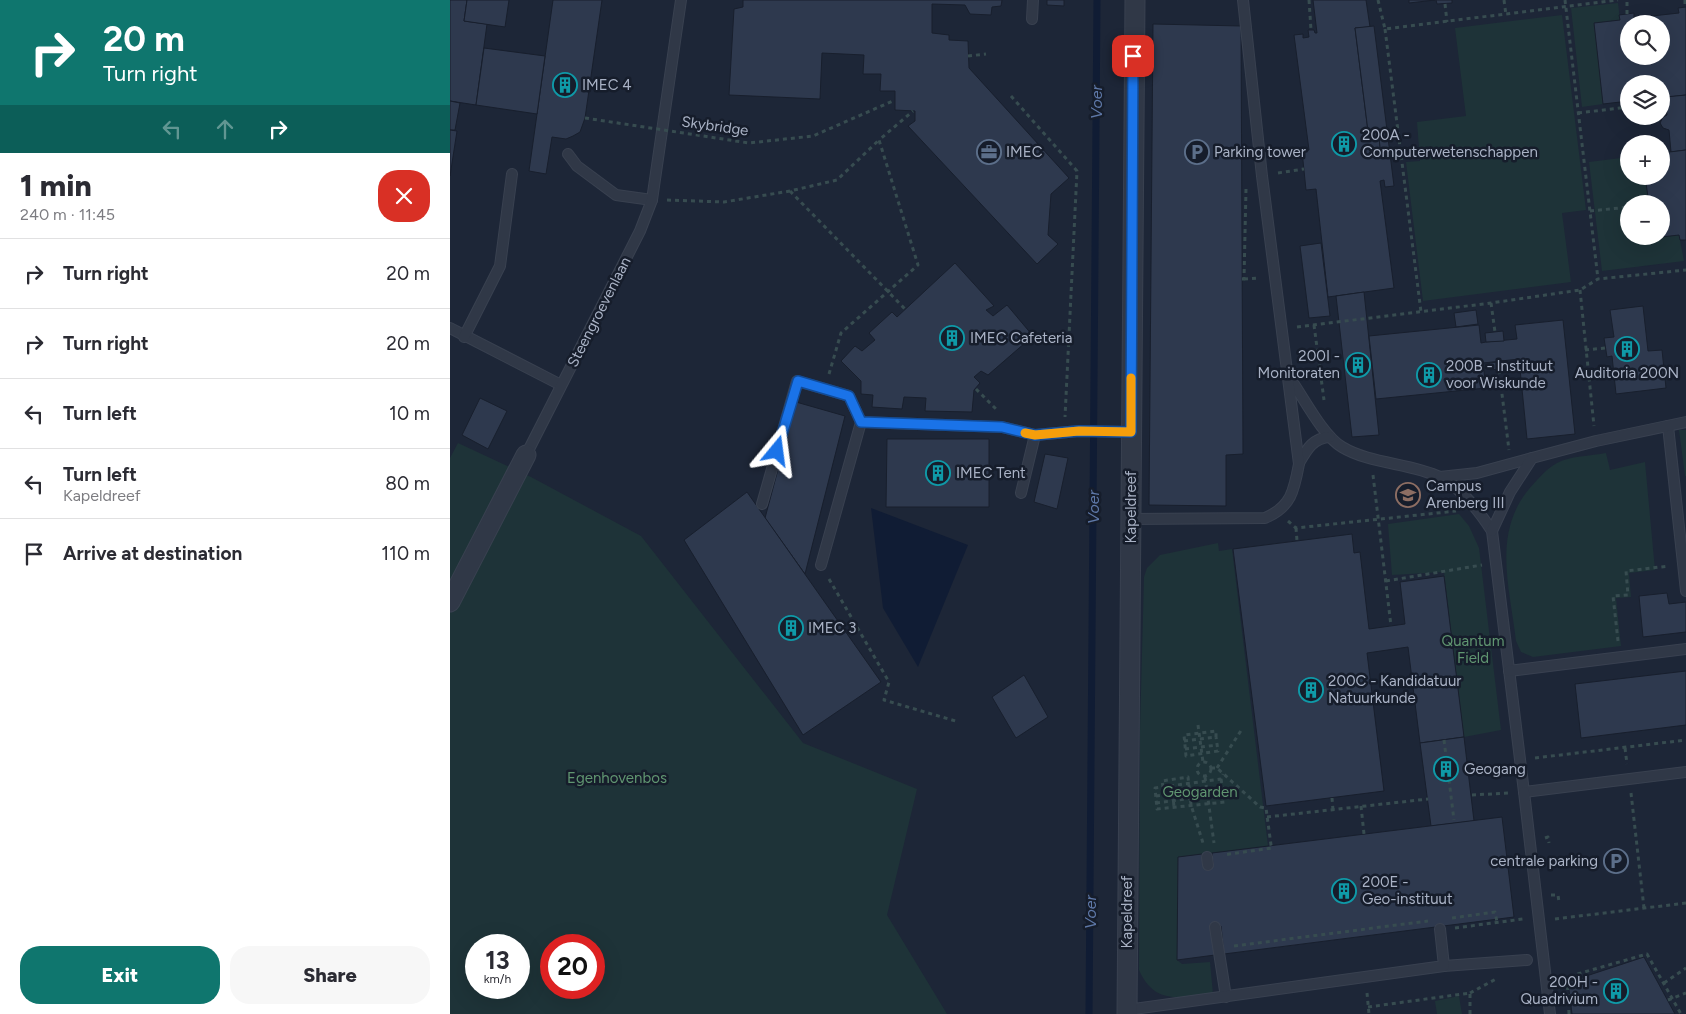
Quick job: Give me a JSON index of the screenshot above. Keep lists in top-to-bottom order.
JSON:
{
  "streets": {
    "street": ["Steengroevenlaan", "Kapeldreef"],
    "path": ["Skybridge"]
  },
  "water": ["Voer"],
  "parks": ["Quantum Field", "Egenhovenbos", "Geogarden"],
  "places": {
    "building": [
      "IMEC 4",
      "200A - Computerwetenschappen",
      "IMEC Cafeteria",
      "Auditoria 200N",
      "200I - Monitoraten",
      "200B - Instituut voor Wiskunde",
      "IMEC Tent",
      "IMEC 3",
      "200C - Kandidatuur Natuurkunde",
      "Geogang",
      "200E - Geo-instituut",
      "200H - Quadrivium"
    ],
    "office": ["IMEC"],
    "parking": ["Parking tower", "centrale parking"],
    "school or university": ["Campus Arenberg III"]
  },
  "page": {
    "turn": ["20 m", "Turn right"],
    "map_buttons": ["+", "−"],
    "heading": ["1 min", "240 m · 11:45"],
    "list": [
      {
        "name": "Turn right",
        "value": "20 m"
      },
      {
        "name": "Turn right",
        "value": "20 m"
      },
      {
        "name": "Turn left",
        "value": "10 m"
      },
      {
        "name": "Turn left",
        "note": "Kapeldreef",
        "value": "80 m"
      },
      {
        "name": "Arrive at destination",
        "value": "110 m"
      }
    ],
    "speed": "13 km/h",
    "limit": "20",
    "buttons": ["Exit", "Share"]
  }
}
